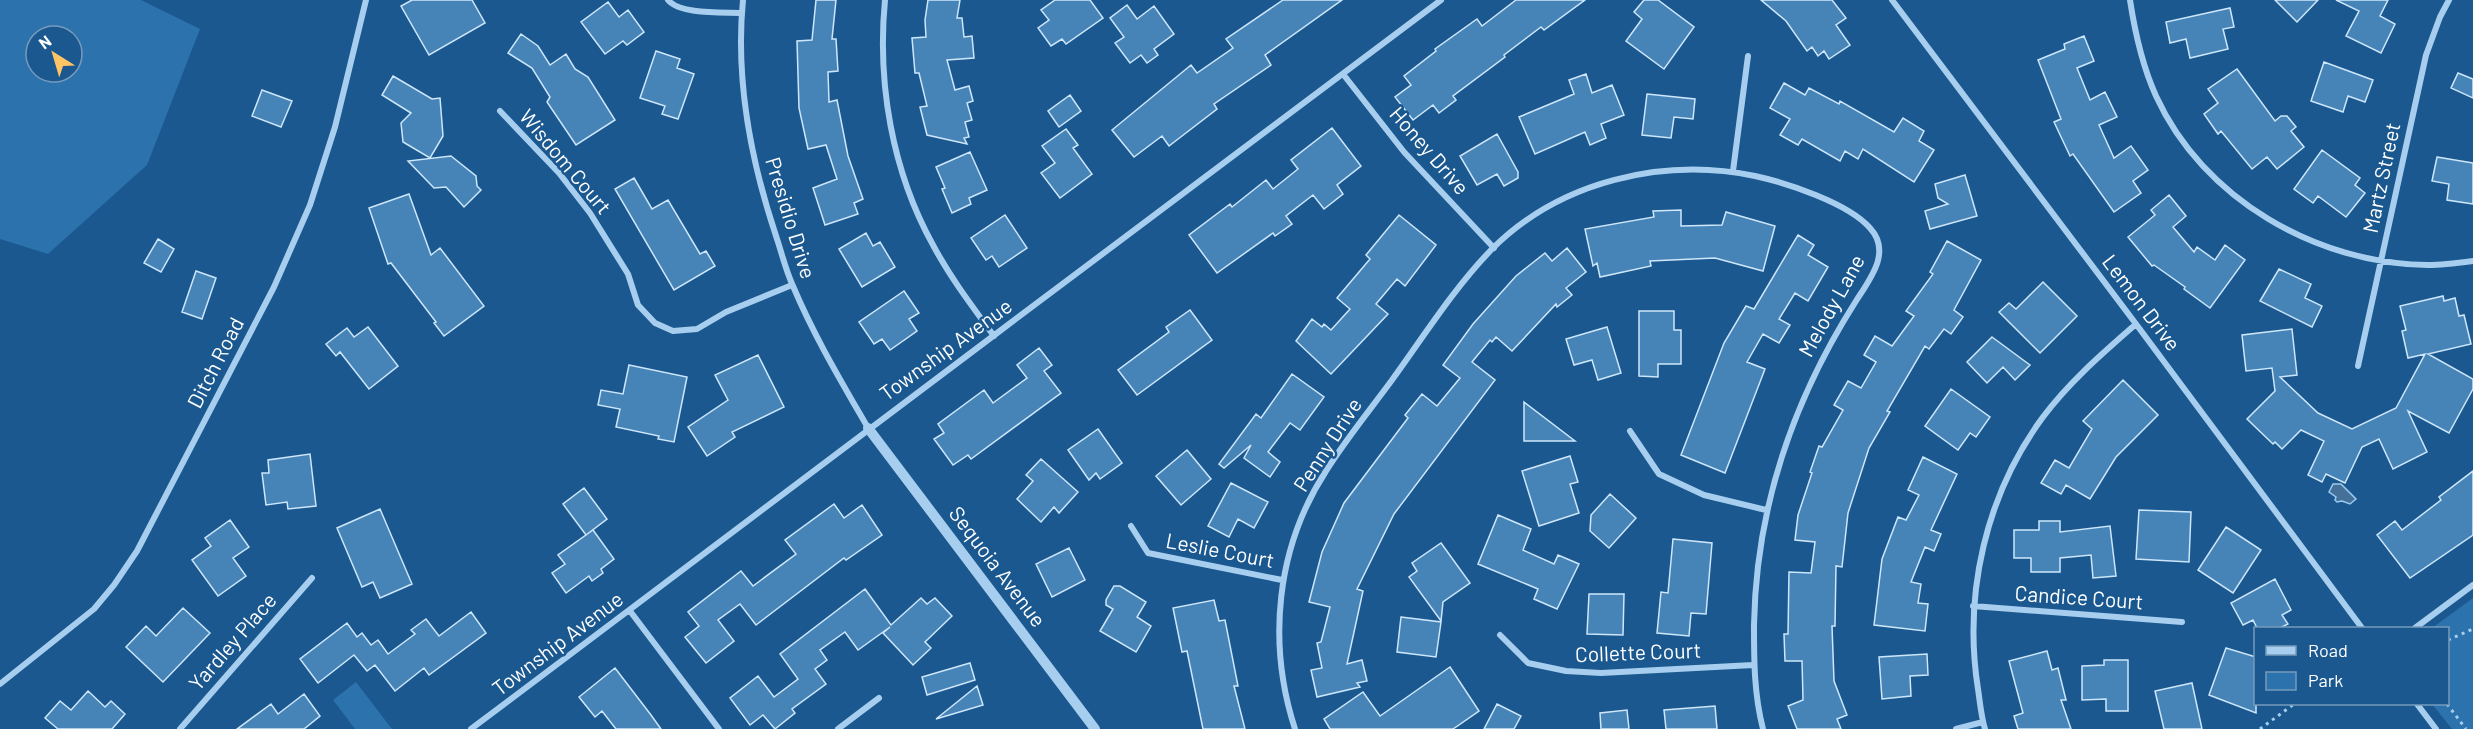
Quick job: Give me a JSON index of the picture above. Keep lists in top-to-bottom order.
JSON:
{
  "streets": {
    "street": [
      "Honey Drive",
      "Wisdom Court",
      "Martz Street",
      "Presidio Drive",
      "Lemon Drive",
      "Melody Lane",
      "Township Avenue",
      "Ditch Road",
      "Penny Drive",
      "Leslie Court",
      "Sequoia Avenue",
      "Candice Court",
      "Yardley Place",
      "Collette Court"
    ]
  },
  "crossings": [
    ["Honey Drive", "Melody Lane"],
    ["Honey Drive", "Township Avenue"],
    ["Honey Drive", "Penny Drive"],
    ["Wisdom Court", "Presidio Drive"],
    ["Presidio Drive", "Township Avenue"],
    ["Presidio Drive", "Sequoia Avenue"],
    ["Melody Lane", "Penny Drive"],
    ["Melody Lane", "Collette Court"],
    ["Township Avenue", "Sequoia Avenue"],
    ["Penny Drive", "Leslie Court"]
  ],
  "legend": ["Road", "Park"],
  "north": "top left"
}
